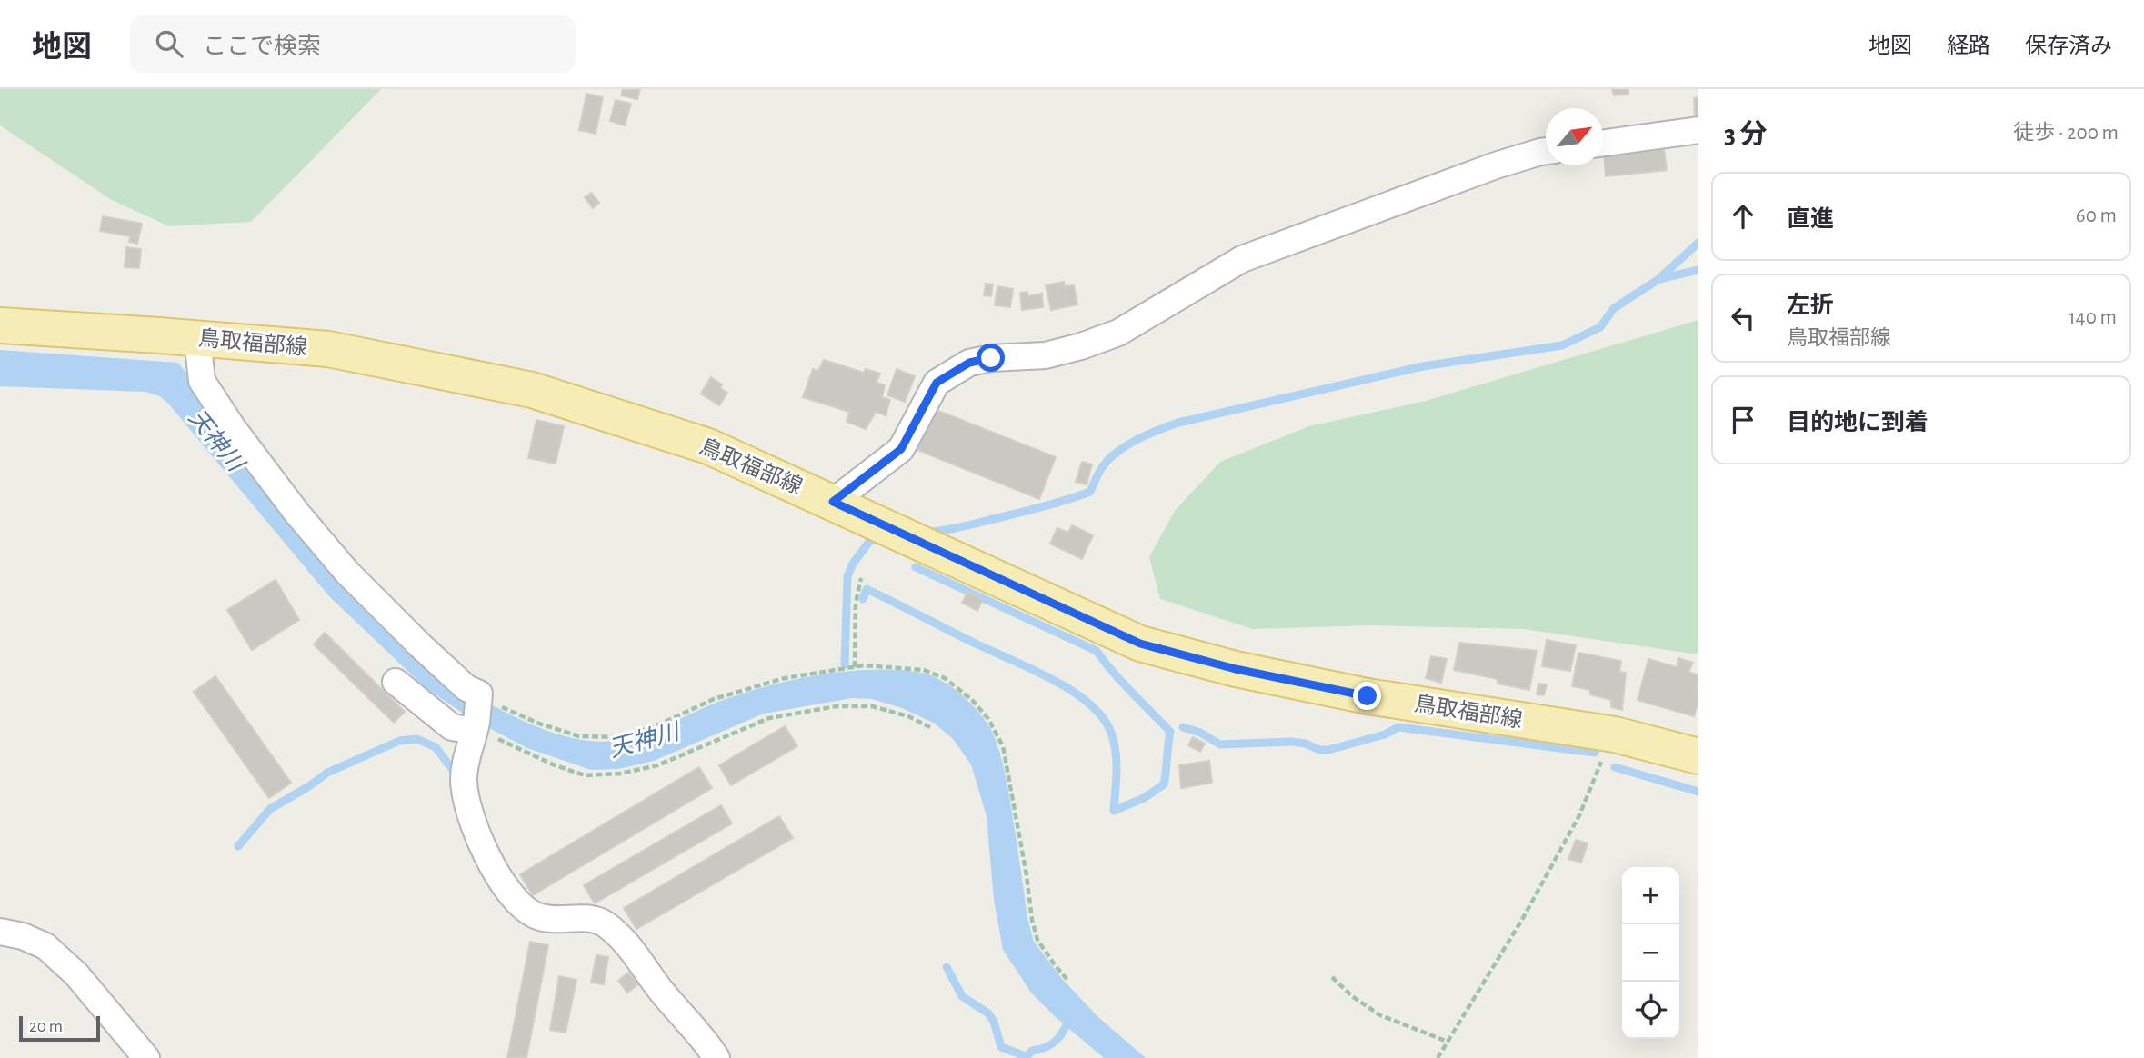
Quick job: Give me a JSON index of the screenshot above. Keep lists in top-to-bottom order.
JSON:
{
  "streets": {
    "main road": ["鳥取福部線"]
  },
  "water": ["天神川"],
  "scale_bar": "20 m",
  "north": "top right",
  "page": {
    "header": "地図",
    "search": "ここで検索",
    "nav": ["地図", "経路", "保存済み"],
    "heading": ["3 分", "徒歩 · 200 m"],
    "list": [
      ["直進", "60 m"],
      ["左折", "鳥取福部線", "140 m"],
      "目的地に到着"
    ],
    "map_buttons": ["+", "−"],
    "scale": "20 m"
  }
}
